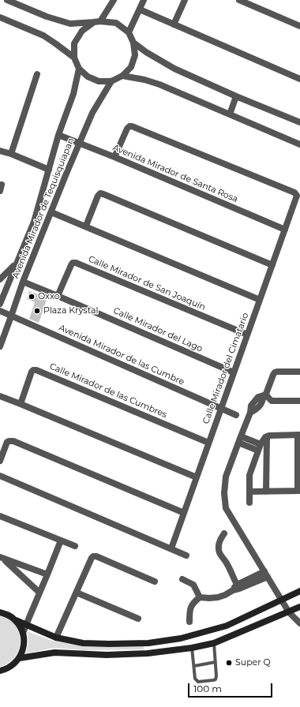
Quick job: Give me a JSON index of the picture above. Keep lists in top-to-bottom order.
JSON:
{
  "streets": {
    "street": [
      "Avenida Mirador de Santa Rosa",
      "Avenida Mirador de Tequisquiapan",
      "Calle Mirador de San Joaquín",
      "Calle Mirador del Lago",
      "Avenida Mirador de las Cumbre",
      "Calle Mirador del Cimatario",
      "Calle Mirador de las Cumbres"
    ]
  },
  "crossings": [
    ["Avenida Mirador de Santa Rosa", "Avenida Mirador de Tequisquiapan"],
    ["Avenida Mirador de Santa Rosa", "Calle Mirador del Cimatario"],
    ["Avenida Mirador de Tequisquiapan", "Calle Mirador del Lago"],
    ["Avenida Mirador de Tequisquiapan", "Avenida Mirador de las Cumbre"],
    ["Calle Mirador de San Joaquín", "Calle Mirador del Lago"],
    ["Calle Mirador de San Joaquín", "Calle Mirador del Cimatario"],
    ["Calle Mirador del Lago", "Calle Mirador del Cimatario"],
    ["Avenida Mirador de las Cumbre", "Calle Mirador del Cimatario"],
    ["Calle Mirador del Cimatario", "Calle Mirador de las Cumbres"]
  ],
  "places": ["Oxxo", "Plaza Krystal", "Super Q"],
  "scale_bar": "100 m"
}
